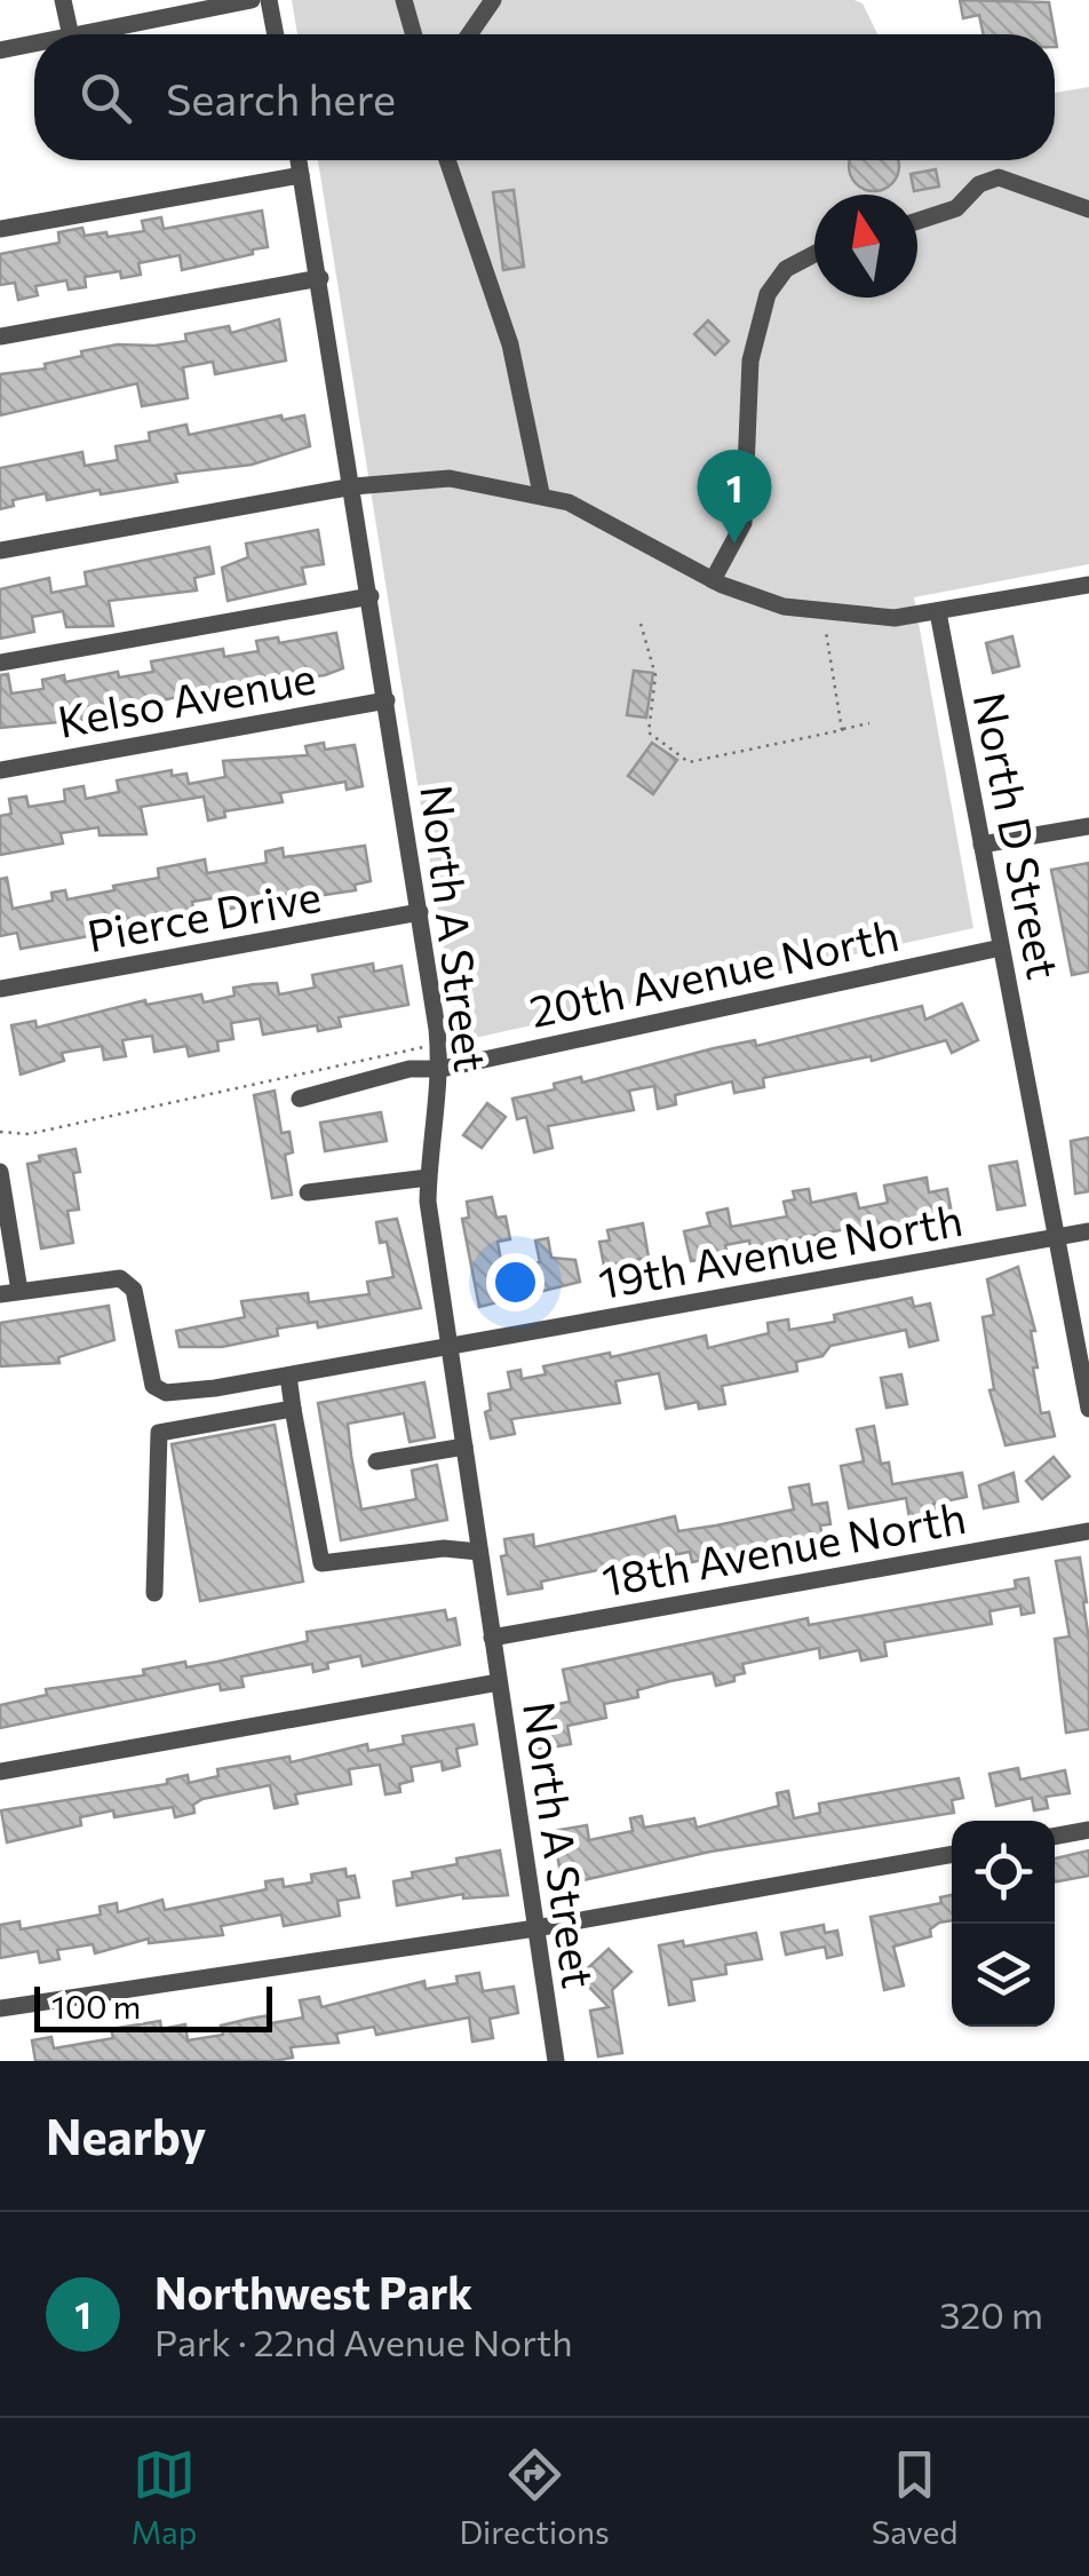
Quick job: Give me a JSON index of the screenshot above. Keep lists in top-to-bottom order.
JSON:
{
  "streets": {
    "street": [
      "Kelso Avenue",
      "North D Street",
      "Pierce Drive",
      "North A Street",
      "20th Avenue North",
      "19th Avenue North",
      "18th Avenue North"
    ]
  },
  "crossings": [
    ["Kelso Avenue", "North A Street"],
    ["North D Street", "20th Avenue North"],
    ["North D Street", "19th Avenue North"],
    ["Pierce Drive", "North A Street"],
    ["North A Street", "20th Avenue North"],
    ["North A Street", "19th Avenue North"],
    ["North A Street", "18th Avenue North"]
  ],
  "scale_bar": "100 m",
  "north": "top",
  "page": {
    "search": "Search here",
    "pins": "1",
    "scale": "100 m",
    "heading": "Nearby",
    "list": [
      {
        "mark": "1",
        "name": "Northwest Park",
        "note": "Park · 22nd Avenue North",
        "value": "320 m"
      }
    ],
    "nav": ["Map", "Directions", "Saved"]
  }
}
